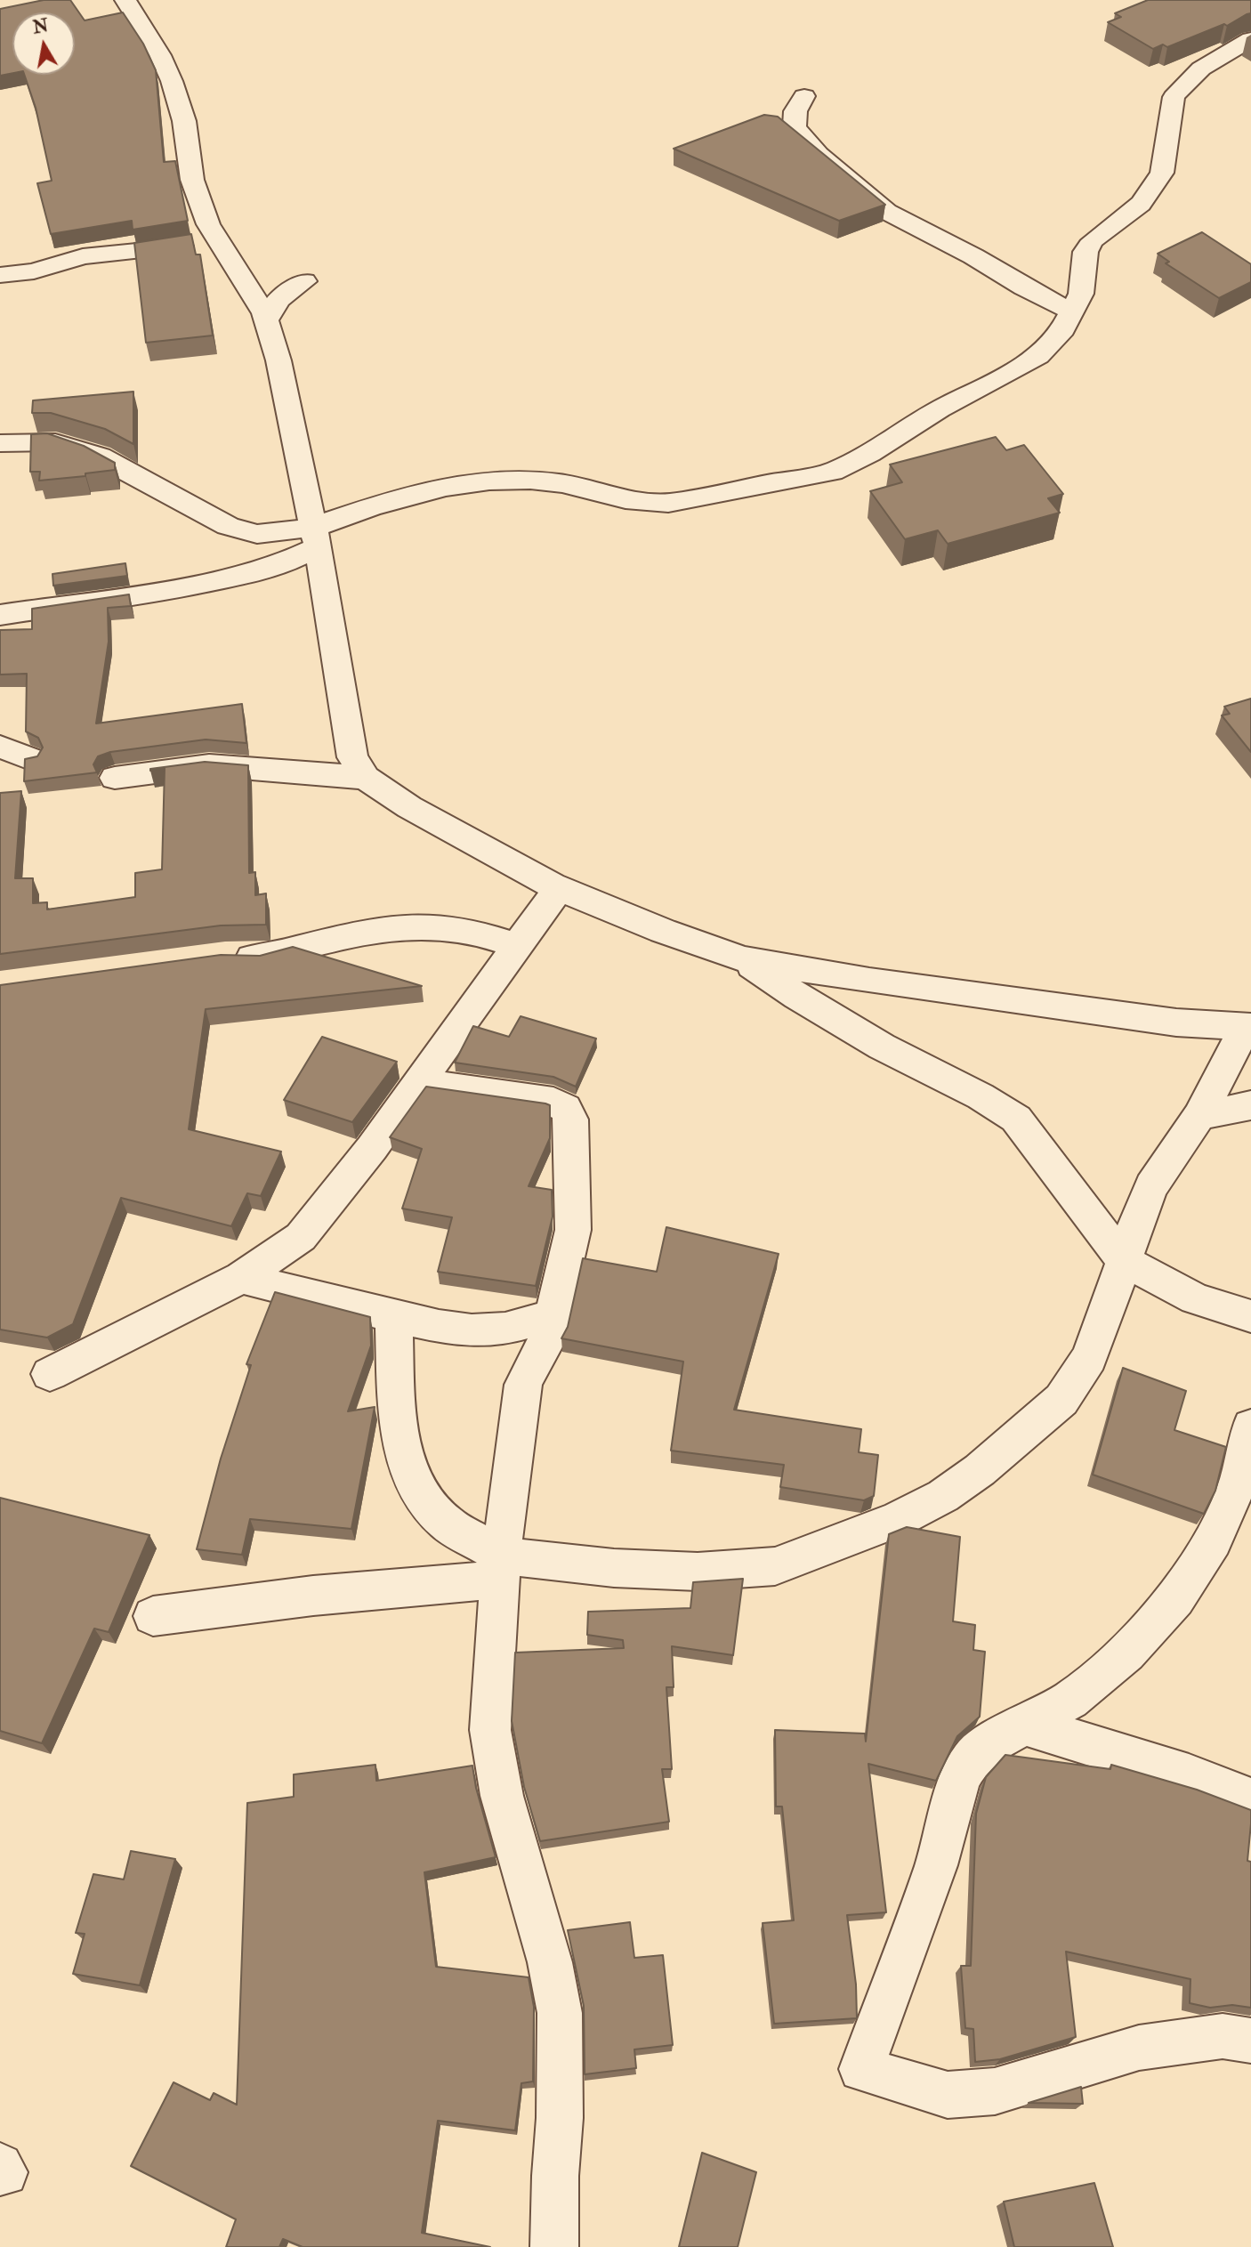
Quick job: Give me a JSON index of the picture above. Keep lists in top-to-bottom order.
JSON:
{
  "north": "top"
}
